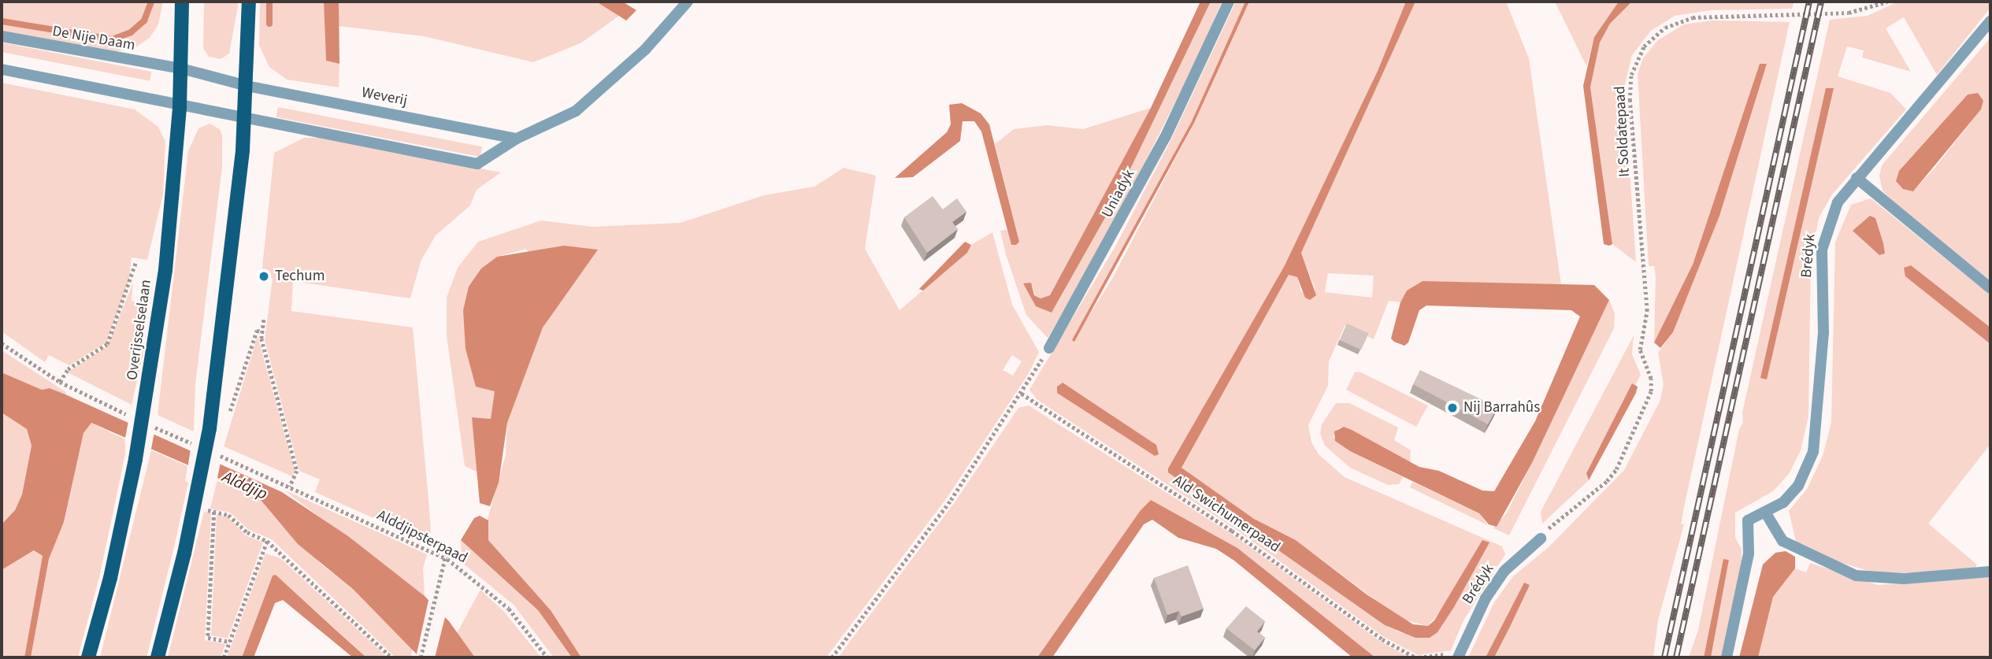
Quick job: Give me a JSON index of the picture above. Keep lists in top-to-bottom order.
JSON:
{
  "streets": {
    "main road": ["Overijsselselaan"],
    "street": [
      "De Nije Daam",
      "Weverij",
      "Uniadyk",
      "Brédyk"
    ],
    "path": ["It Soldatepaad", "Ald Swichumerpaad", "Alddjipsterpaad"]
  },
  "crossings": [
    ["De Nije Daam", "Weverij"],
    ["De Nije Daam", "Overijsselselaan"],
    ["It Soldatepaad", "Brédyk"],
    ["Brédyk", "Ald Swichumerpaad"]
  ],
  "water": ["Alddjip"],
  "places": ["Techum", "Nij Barrahûs"]
}
